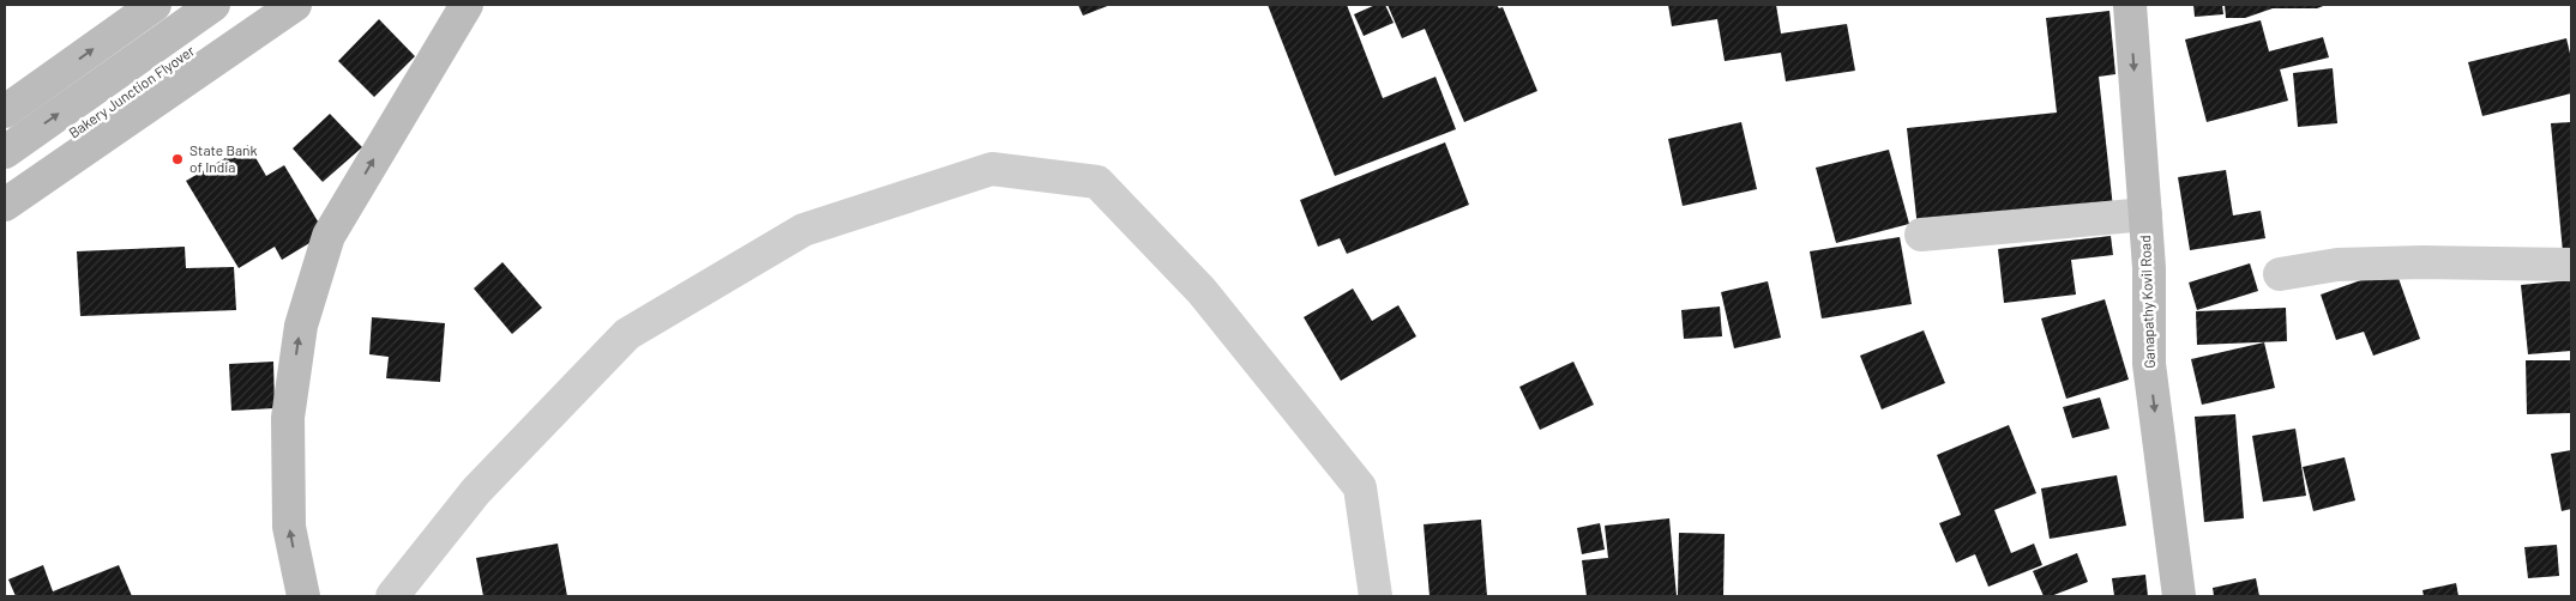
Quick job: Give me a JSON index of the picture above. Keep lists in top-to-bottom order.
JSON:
{
  "streets": {
    "main road": ["Bakery Junction Flyover", "Ganapathy Kovil Road"]
  },
  "one_way": ["Ganapathy Kovil Road"],
  "places": ["State Bank of India"]
}
